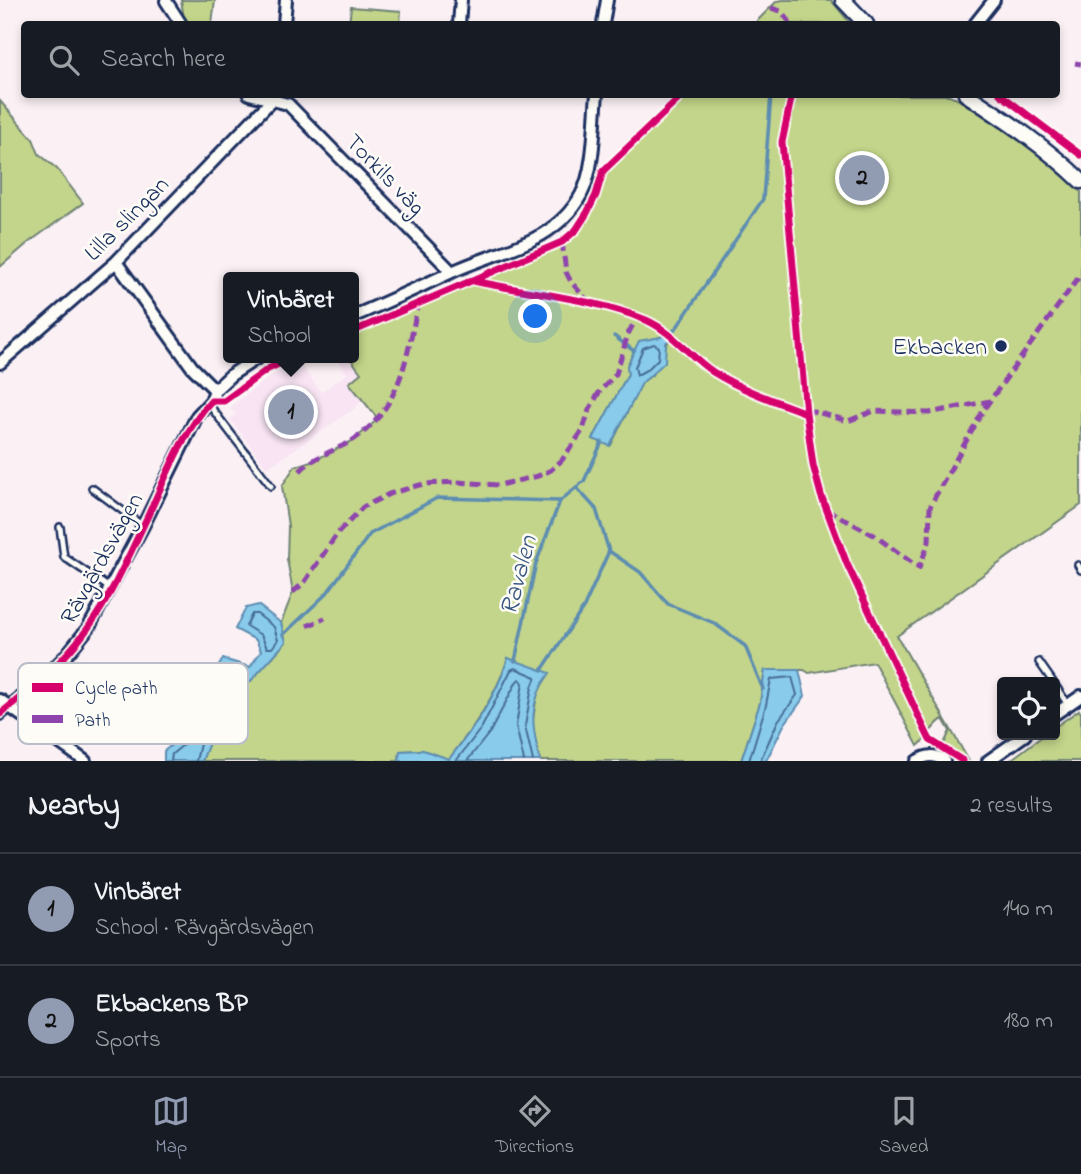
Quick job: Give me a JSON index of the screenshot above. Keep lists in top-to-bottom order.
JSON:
{
  "streets": {
    "street": ["Torkils väg", "Lilla slingan", "Rävgärdsvägen"]
  },
  "crossings": [
    ["Torkils väg", "Lilla slingan"]
  ],
  "water": ["Ravalen"],
  "places": ["Ekbacken"],
  "legend": ["Cycle path", "Path"],
  "page": {
    "search": "Search here",
    "pins": ["2", "1"],
    "popup": ["Vinbäret", "School"],
    "heading": ["Nearby", "2 results"],
    "list": [
      {
        "mark": "1",
        "name": "Vinbäret",
        "note": "School · Rävgärdsvägen",
        "value": "140 m"
      },
      {
        "mark": "2",
        "name": "Ekbackens BP",
        "note": "Sports",
        "value": "180 m"
      }
    ],
    "nav": ["Map", "Directions", "Saved"]
  }
}
